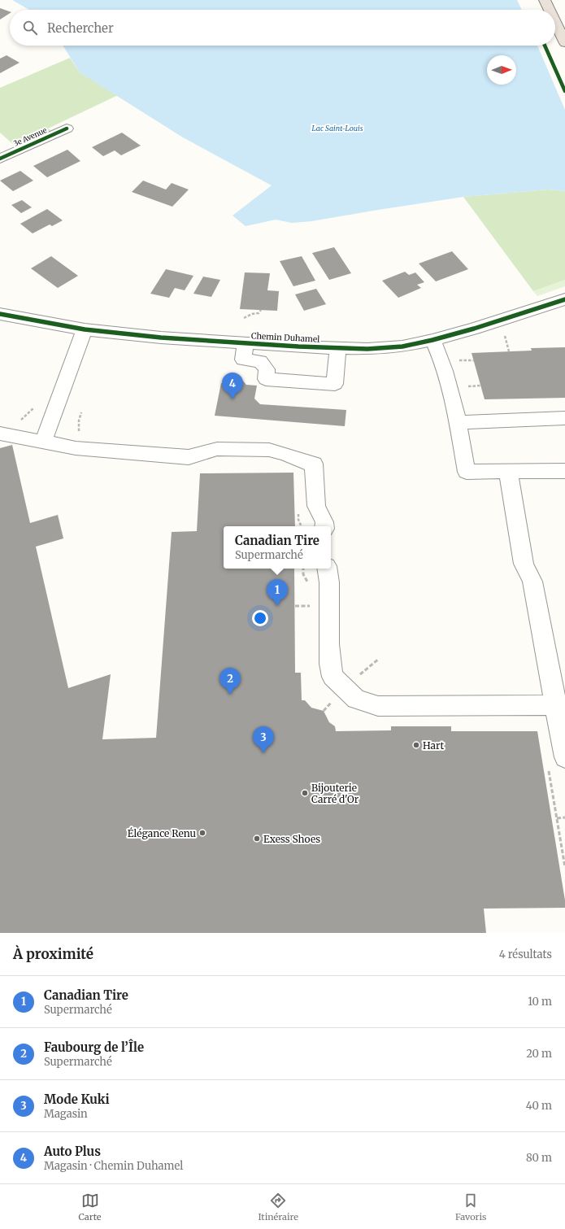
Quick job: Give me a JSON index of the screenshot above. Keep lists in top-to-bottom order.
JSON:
{
  "streets": {
    "street": ["3e Avenue", "Chemin Duhamel"]
  },
  "water": ["Lac Saint-Louis"],
  "places": [
    "Hart",
    "Bijouterie Carré d'Or",
    "Élégance Renu",
    "Exess Shoes"
  ],
  "north": "right",
  "page": {
    "search": "Rechercher",
    "pins": [
      "4",
      "1",
      "2",
      "3"
    ],
    "popup": ["Canadian Tire", "Supermarché"],
    "heading": ["À proximité", "4 résultats"],
    "list": [
      {
        "mark": "1",
        "name": "Canadian Tire",
        "note": "Supermarché",
        "value": "10 m"
      },
      {
        "mark": "2",
        "name": "Faubourg de l’Île",
        "note": "Supermarché",
        "value": "20 m"
      },
      {
        "mark": "3",
        "name": "Mode Kuki",
        "note": "Magasin",
        "value": "40 m"
      },
      {
        "mark": "4",
        "name": "Auto Plus",
        "note": "Magasin · Chemin Duhamel",
        "value": "80 m"
      }
    ],
    "nav": ["Carte", "Itinéraire", "Favoris"]
  }
}
